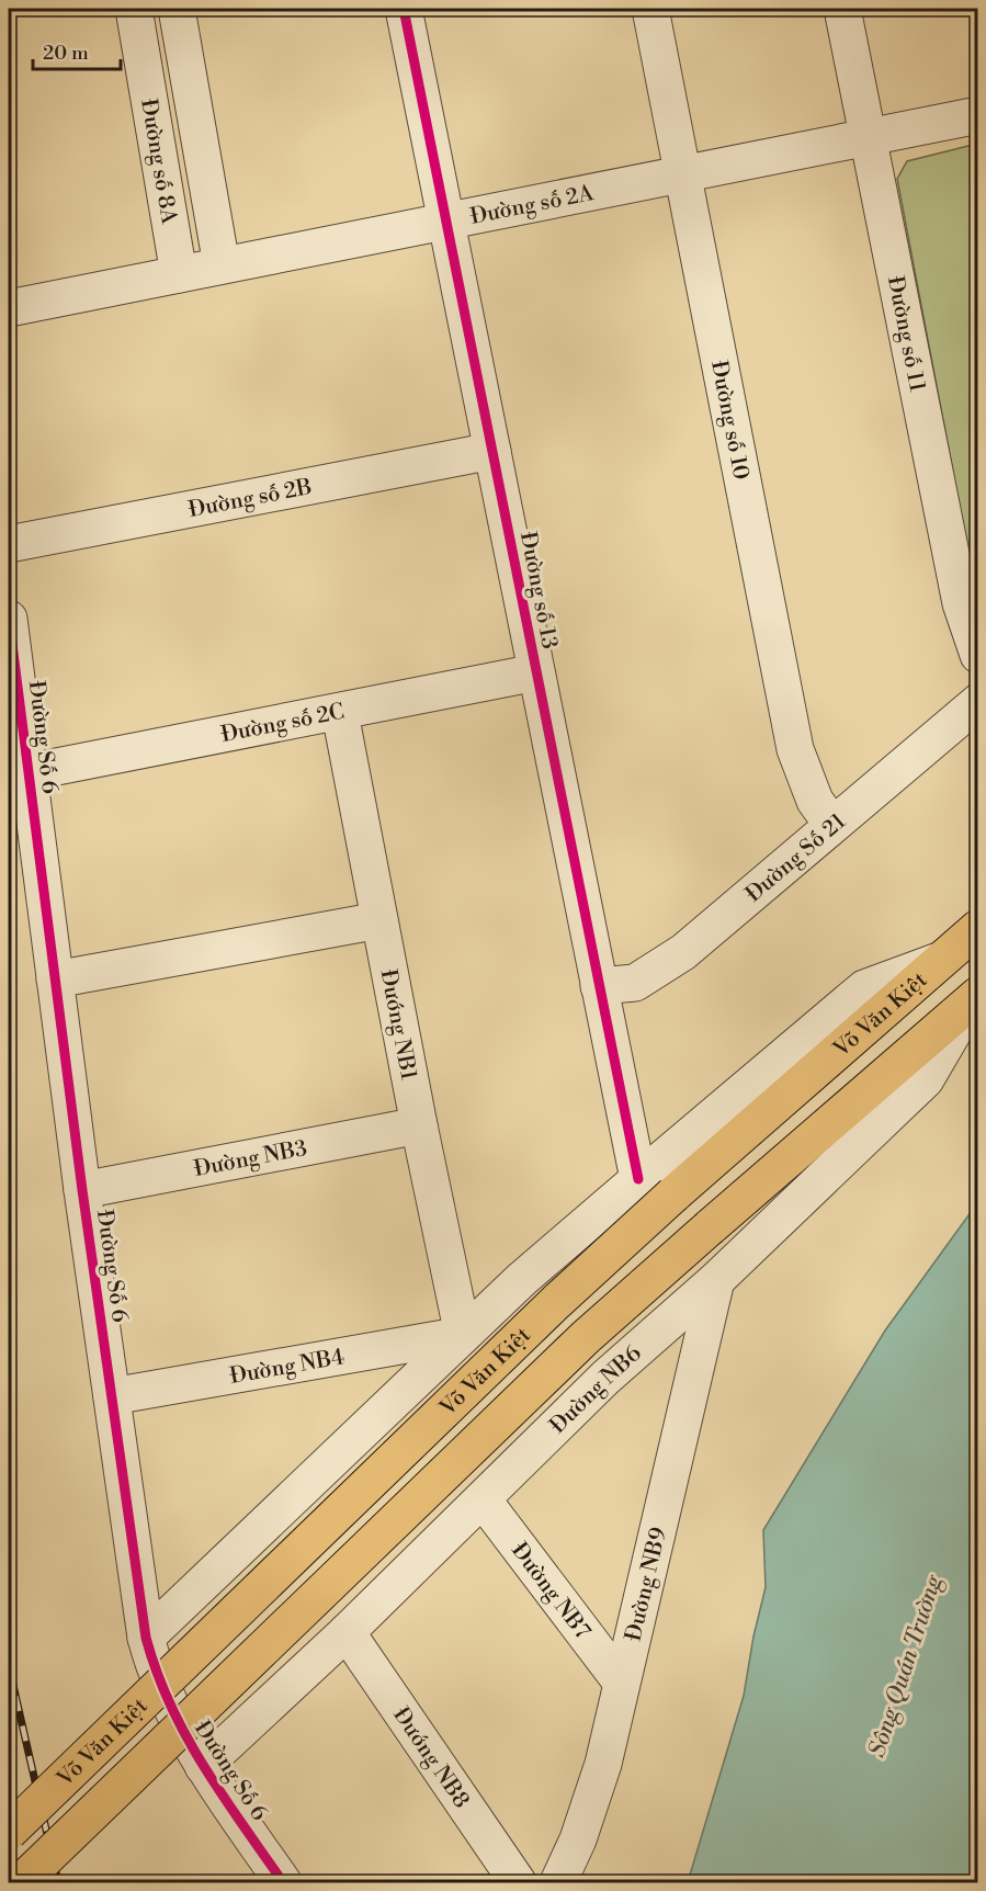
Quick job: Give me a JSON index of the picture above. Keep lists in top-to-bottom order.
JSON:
{
  "streets": {
    "main road": ["Võ Văn Kiệt"],
    "street": [
      "Đường số 8A",
      "Đường số 2A",
      "Đường số 11",
      "Đường số 10",
      "Đường số 2B",
      "Đường số 13",
      "Đường số 2C",
      "Đường Số 6",
      "Đường Số 21",
      "Đướng NB1",
      "Đường NB3",
      "Đường NB4",
      "Đường NB6",
      "Đường NB9",
      "Đường NB7",
      "Đướng NB8"
    ]
  },
  "crossings": [
    ["Đường số 8A", "Đường số 2A"],
    ["Đường số 2A", "Đường số 11"],
    ["Đường số 2A", "Đường số 10"],
    ["Đường số 2A", "Đường số 13"],
    ["Đường số 10", "Đường Số 21"],
    ["Đường số 2B", "Đường số 13"],
    ["Đường số 13", "Đường số 2C"],
    ["Đường số 13", "Đường Số 21"],
    ["Đường số 2C", "Đường Số 6"],
    ["Đường số 2C", "Đướng NB1"],
    ["Đường Số 6", "Đường NB3"],
    ["Đường Số 6", "Đường NB4"],
    ["Đường Số 6", "Đường NB6"],
    ["Võ Văn Kiệt", "Đường NB6"],
    ["Đướng NB1", "Đường NB3"],
    ["Đướng NB1", "Đường NB4"],
    ["Đường NB6", "Đường NB9"],
    ["Đường NB6", "Đường NB7"],
    ["Đường NB6", "Đướng NB8"],
    ["Đường NB9", "Đường NB7"]
  ],
  "water": ["Sông Quán Trường"],
  "scale_bar": "20 m"
}
